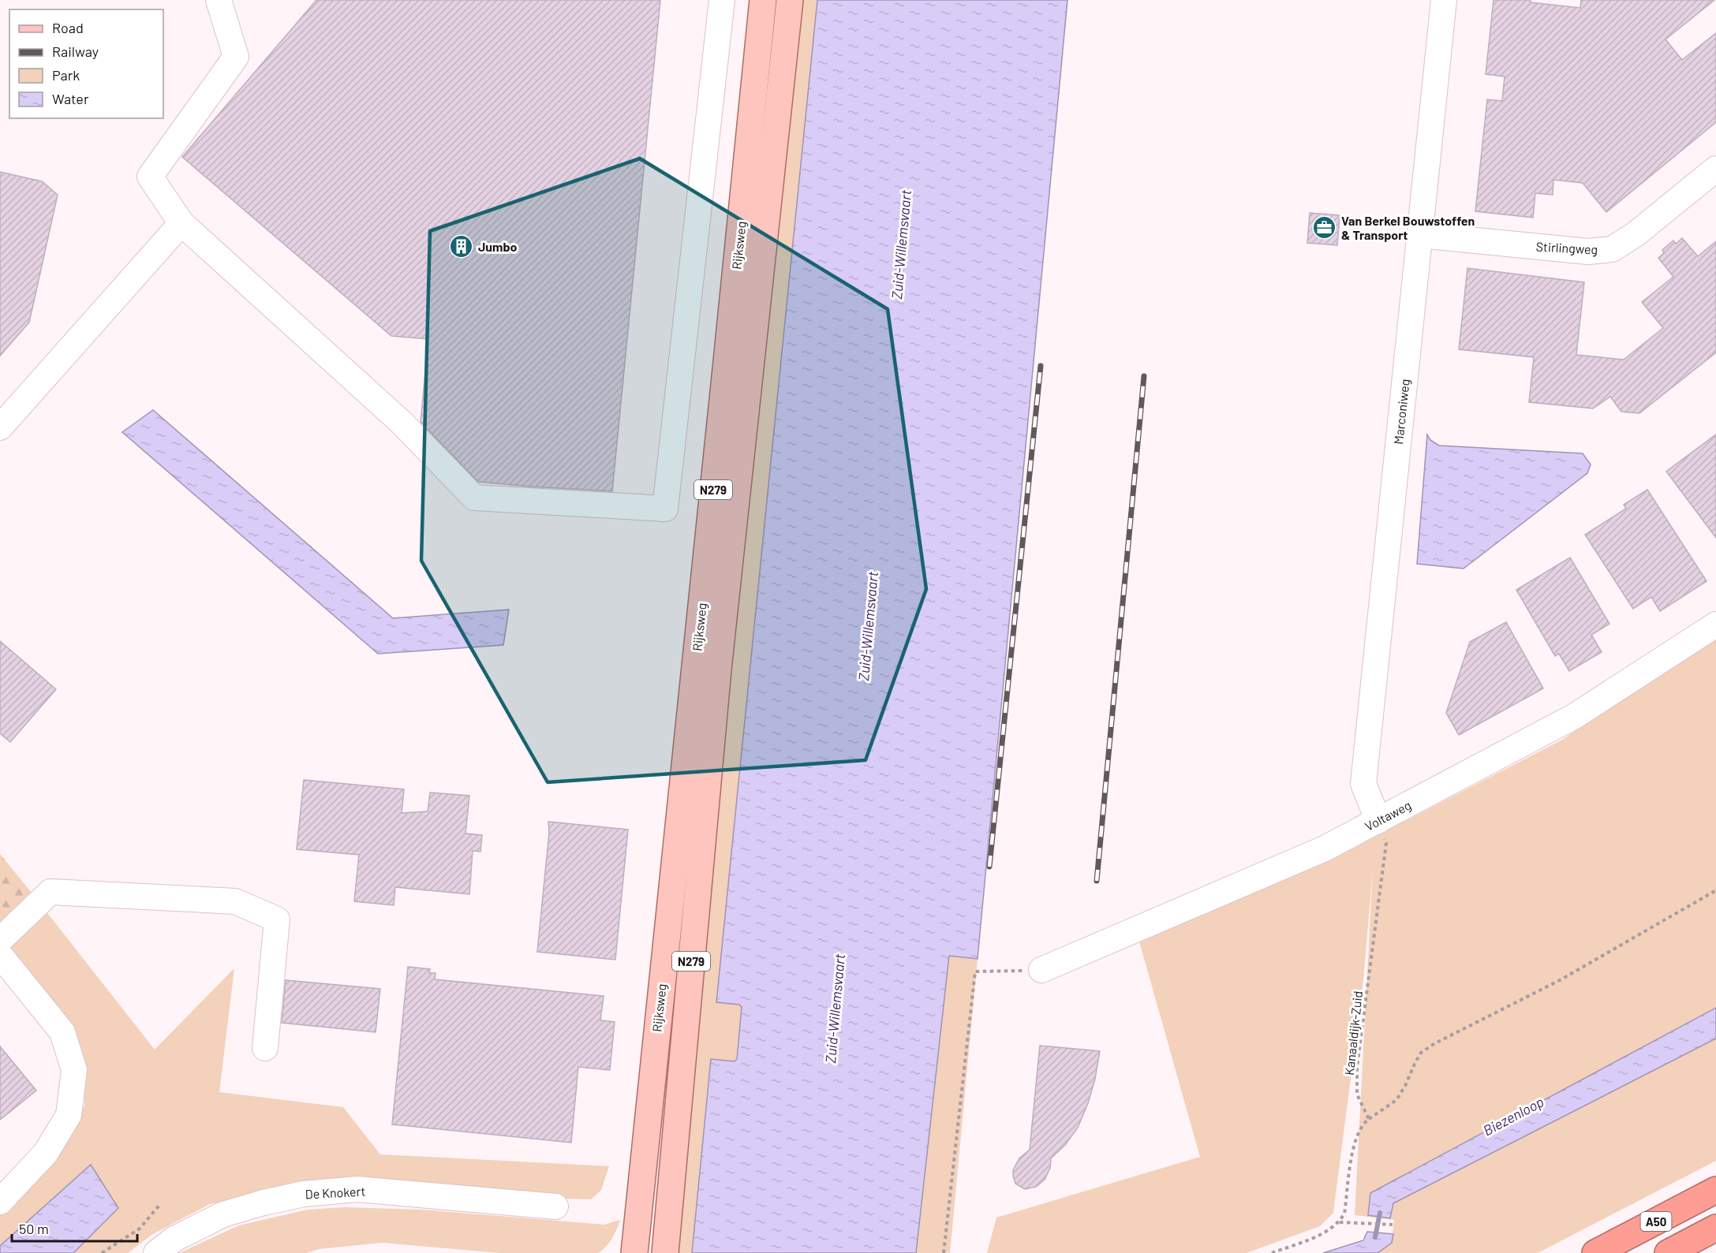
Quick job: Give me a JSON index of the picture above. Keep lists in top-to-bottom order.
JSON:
{
  "streets": {
    "highway": ["A50"],
    "main road": ["Rijksweg", "N279"],
    "street": [
      "Stirlingweg",
      "Marconiweg",
      "Voltaweg",
      "De Knokert"
    ],
    "path": ["Kanaaldijk-Zuid"]
  },
  "crossings": [
    ["Stirlingweg", "Marconiweg"],
    ["Marconiweg", "Voltaweg"],
    ["Marconiweg", "Kanaaldijk-Zuid"],
    ["Voltaweg", "Kanaaldijk-Zuid"]
  ],
  "water": ["Zuid-Willemsvaart", "Biezenloop"],
  "places": {
    "office": ["Van Berkel Bouwstoffen & Transport"],
    "building": ["Jumbo"]
  },
  "legend": [
    "Road",
    "Railway",
    "Park",
    "Water"
  ],
  "scale_bar": "50 m"
}
